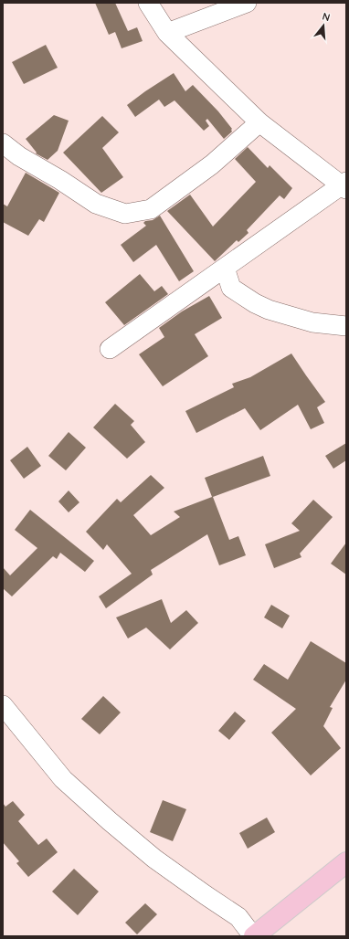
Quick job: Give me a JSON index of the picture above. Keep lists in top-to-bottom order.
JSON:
{
  "north": "top"
}
